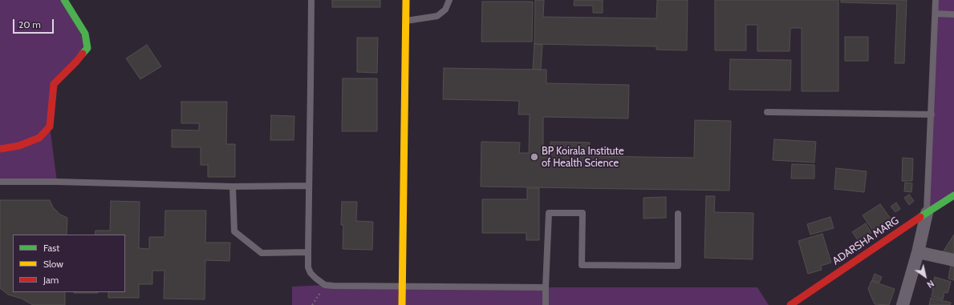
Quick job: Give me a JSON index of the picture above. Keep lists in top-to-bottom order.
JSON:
{
  "streets": {
    "street": ["ADARSHA MARG"]
  },
  "places": ["BP Koirala Institute of Health Science"],
  "legend": ["Fast", "Slow", "Jam"],
  "scale_bar": "20 m",
  "north": "bottom right"
}
